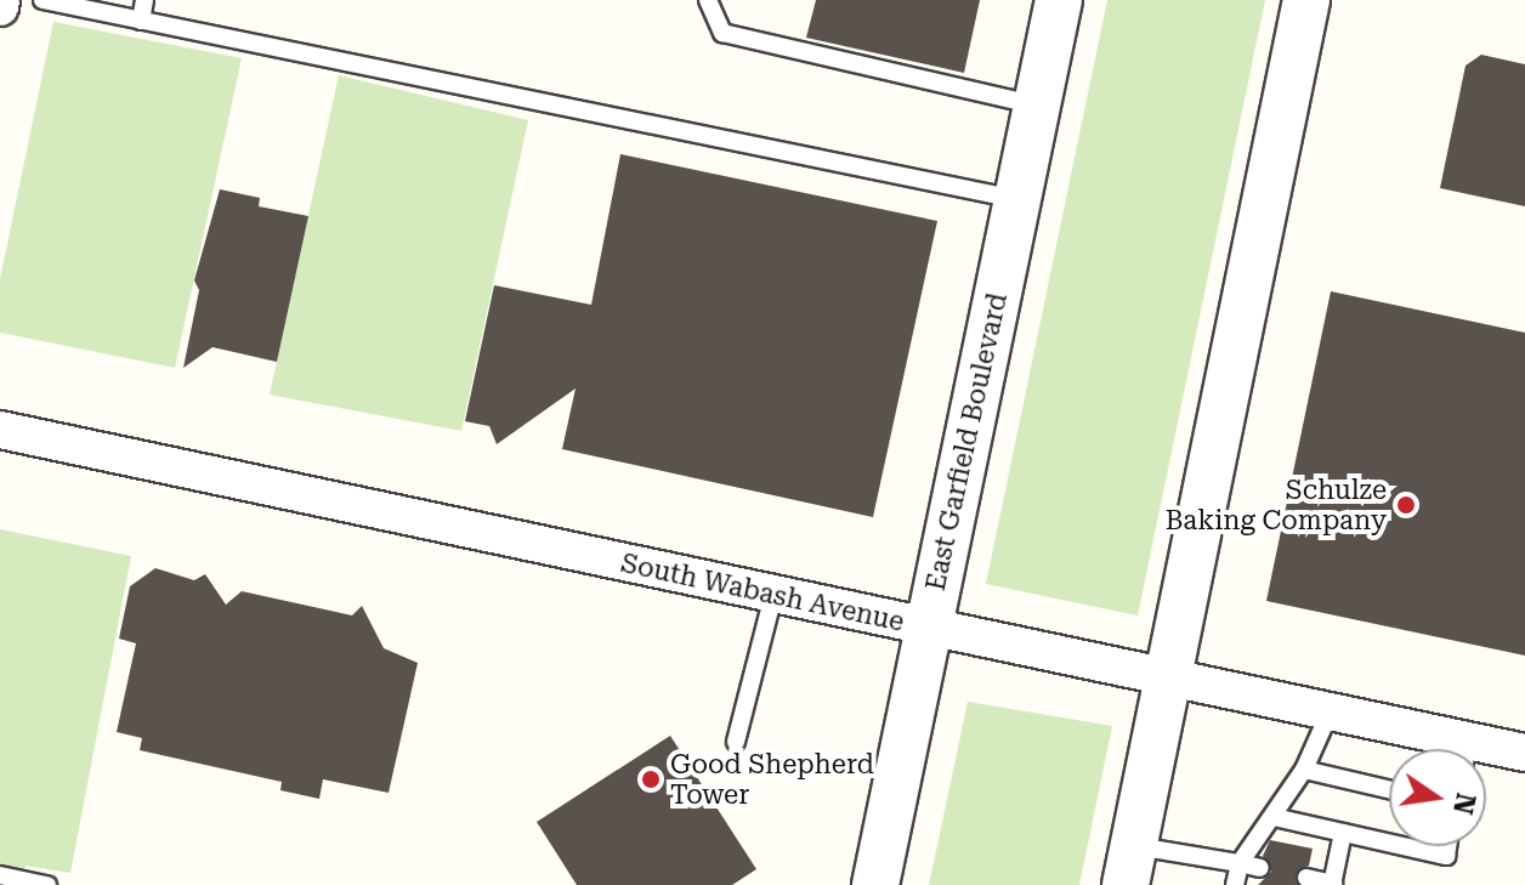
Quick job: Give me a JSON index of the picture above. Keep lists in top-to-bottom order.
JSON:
{
  "streets": {
    "street": ["East Garfield Boulevard", "South Wabash Avenue"]
  },
  "crossings": [
    ["East Garfield Boulevard", "South Wabash Avenue"]
  ],
  "places": ["Schulze Baking Company", "Good Shepherd Tower"],
  "north": "right"
}
